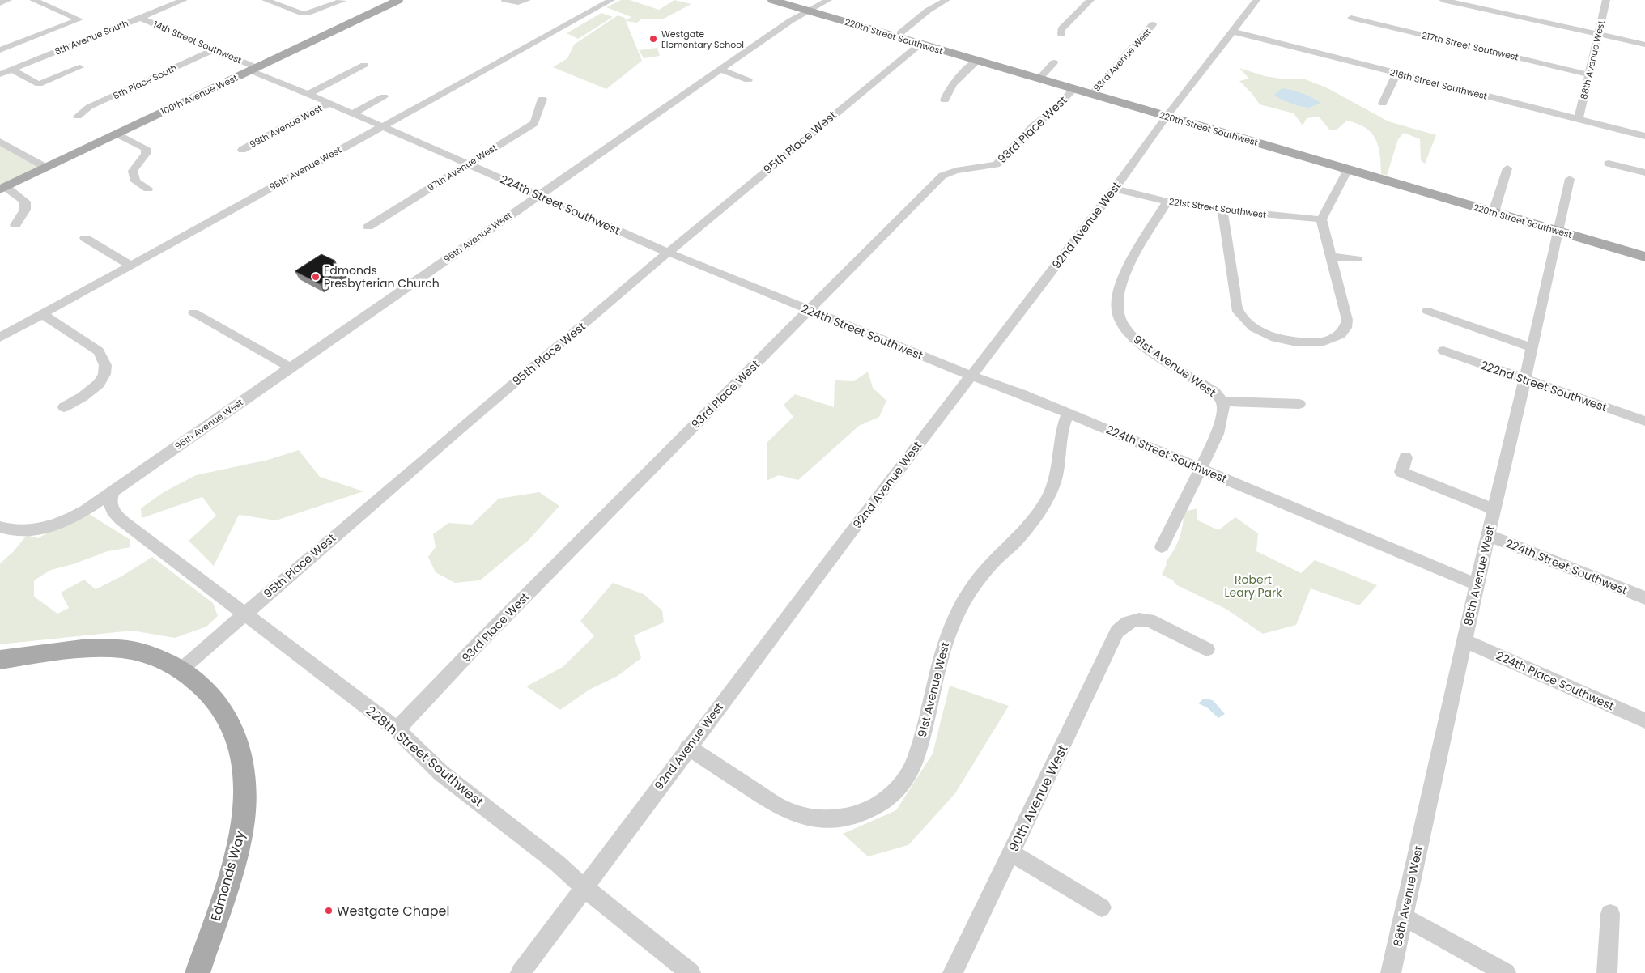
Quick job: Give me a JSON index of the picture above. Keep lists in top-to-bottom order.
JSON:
{
  "streets": {
    "main road": ["220th Street Southwest", "100th Avenue West", "Edmonds Way"],
    "street": [
      "8th Avenue South",
      "14th Street Southwest",
      "217th Street Southwest",
      "93rd Avenue West",
      "88th Avenue West",
      "8th Place South",
      "218th Street Southwest",
      "99th Avenue West",
      "93rd Place West",
      "95th Place West",
      "97th Avenue West",
      "98th Avenue West",
      "224th Street Southwest",
      "221st Street Southwest",
      "92nd Avenue West",
      "96th Avenue West",
      "91st Avenue West",
      "222nd Street Southwest",
      "224th Place Southwest",
      "228th Street Southwest",
      "90th Avenue West"
    ]
  },
  "crossings": [
    ["220th Street Southwest", "93rd Avenue West"],
    ["220th Street Southwest", "88th Avenue West"],
    ["220th Street Southwest", "93rd Place West"],
    ["220th Street Southwest", "95th Place West"],
    ["220th Street Southwest", "92nd Avenue West"],
    ["220th Street Southwest", "96th Avenue West"],
    ["8th Avenue South", "14th Street Southwest"],
    ["14th Street Southwest", "8th Place South"],
    ["14th Street Southwest", "100th Avenue West"],
    ["14th Street Southwest", "224th Street Southwest"],
    ["217th Street Southwest", "88th Avenue West"],
    ["88th Avenue West", "218th Street Southwest"],
    ["88th Avenue West", "224th Street Southwest"],
    ["88th Avenue West", "222nd Street Southwest"],
    ["88th Avenue West", "224th Place Southwest"],
    ["218th Street Southwest", "92nd Avenue West"],
    ["100th Avenue West", "224th Street Southwest"],
    ["99th Avenue West", "224th Street Southwest"],
    ["93rd Place West", "224th Street Southwest"],
    ["93rd Place West", "228th Street Southwest"],
    ["95th Place West", "224th Street Southwest"],
    ["95th Place West", "228th Street Southwest"],
    ["95th Place West", "Edmonds Way"],
    ["97th Avenue West", "224th Street Southwest"],
    ["98th Avenue West", "224th Street Southwest"],
    ["224th Street Southwest", "92nd Avenue West"],
    ["224th Street Southwest", "96th Avenue West"],
    ["224th Street Southwest", "91st Avenue West"],
    ["221st Street Southwest", "92nd Avenue West"],
    ["221st Street Southwest", "91st Avenue West"],
    ["92nd Avenue West", "91st Avenue West"],
    ["92nd Avenue West", "228th Street Southwest"],
    ["96th Avenue West", "228th Street Southwest"]
  ],
  "parks": ["Robert Leary Park"],
  "places": ["Westgate Elementary School", "Edmonds Presbyterian Church", "Westgate Chapel"]
}
